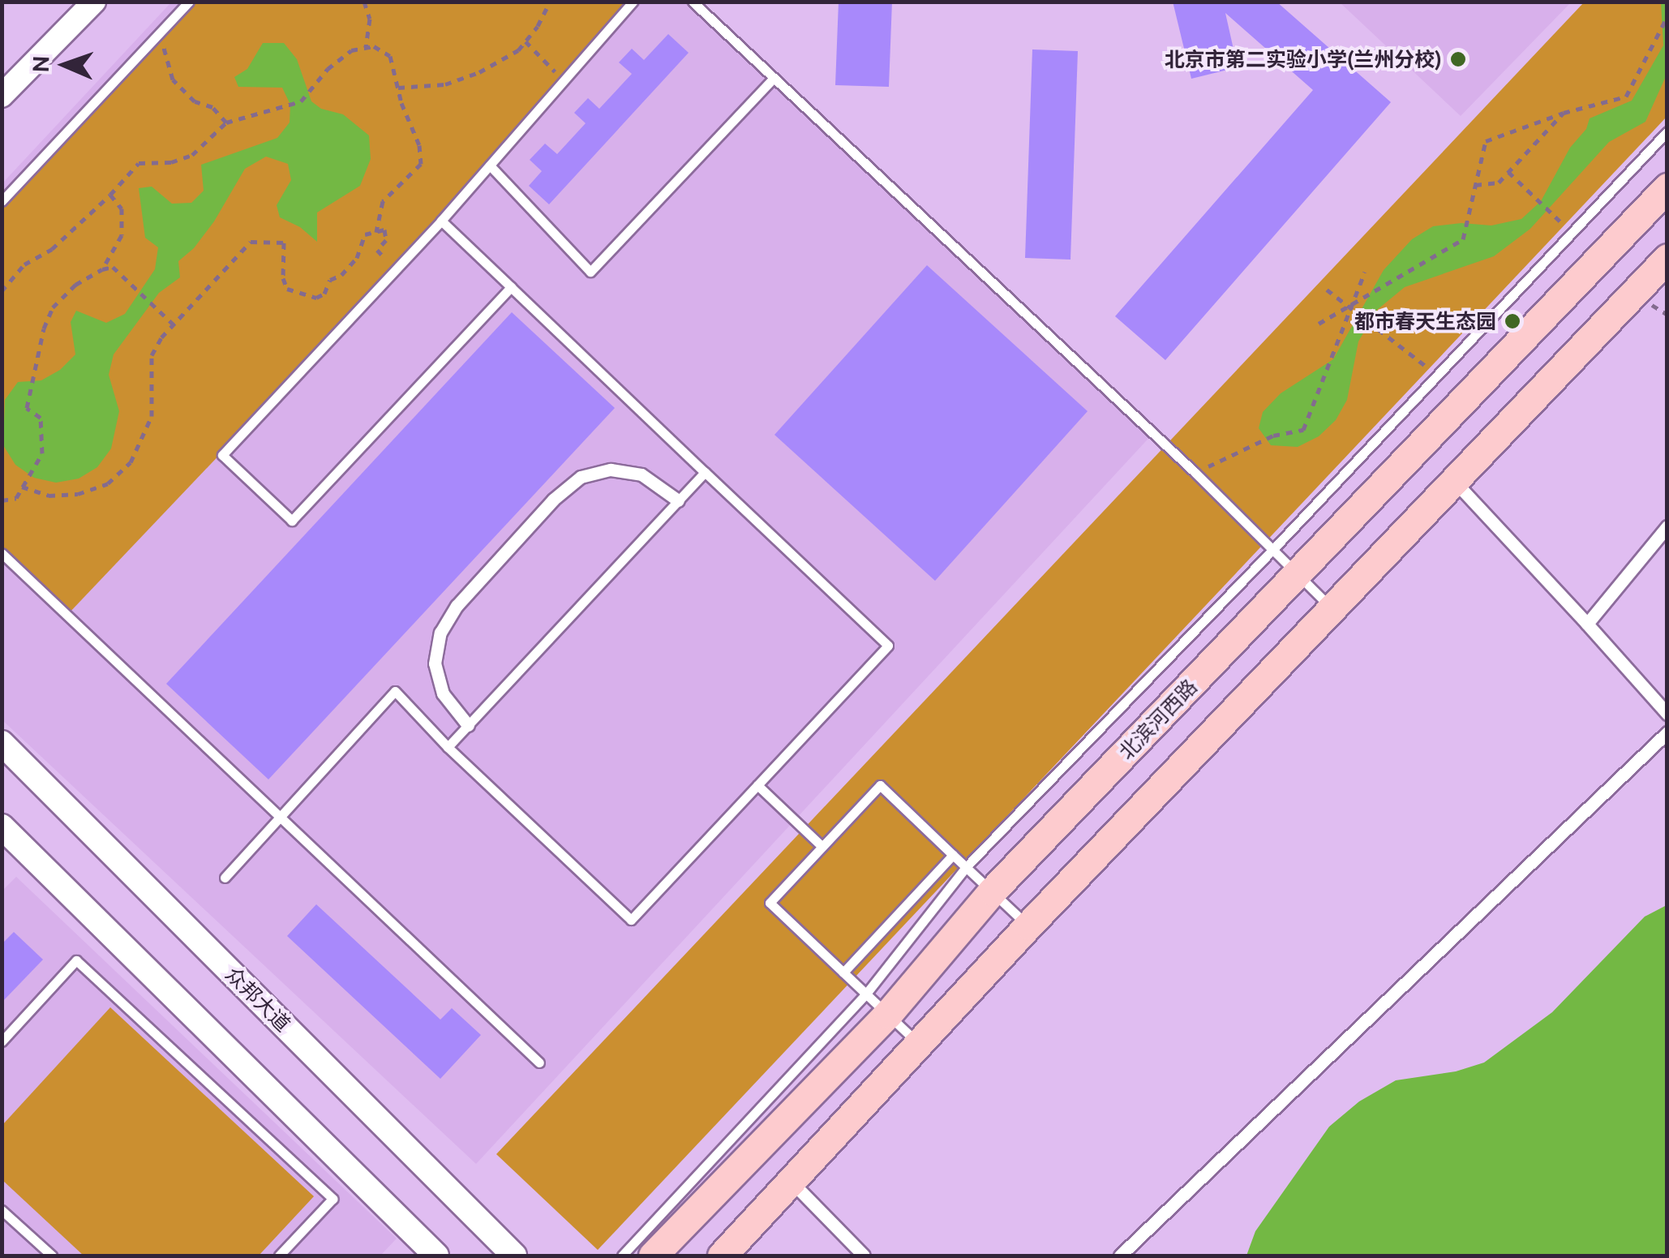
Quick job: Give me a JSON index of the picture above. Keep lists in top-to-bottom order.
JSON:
{
  "streets": {
    "main road": ["北滨河西路", "众邦大道"]
  },
  "places": ["北京市第二实验小学(兰州分校)", "都市春天生态园"],
  "north": "left"
}
